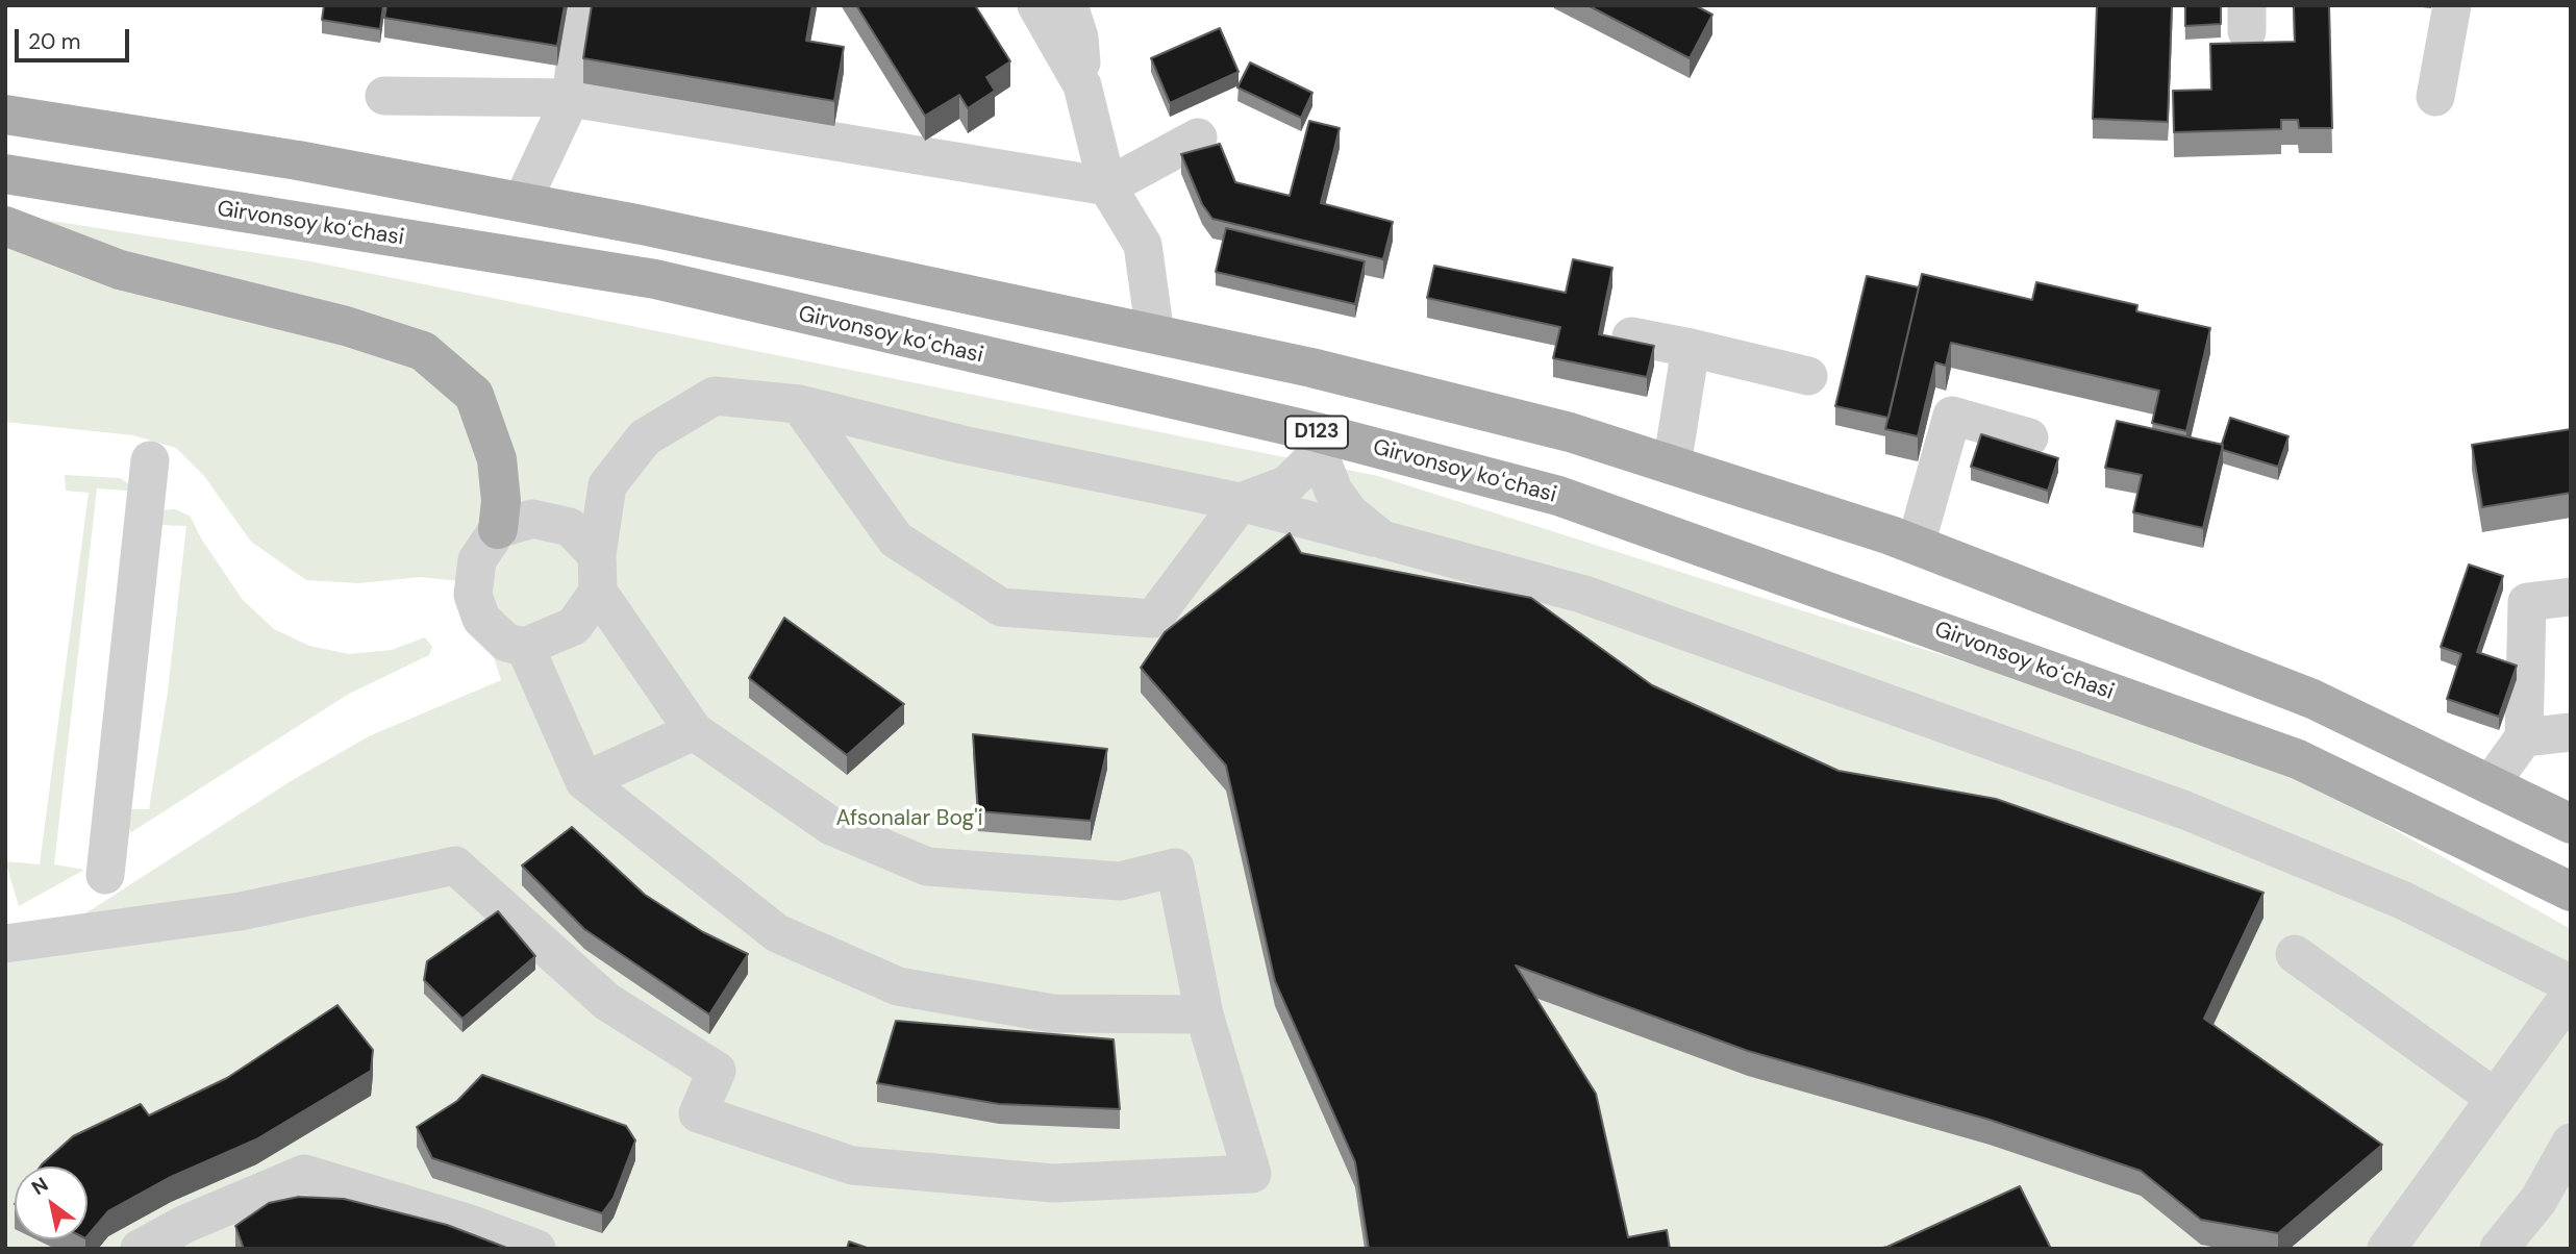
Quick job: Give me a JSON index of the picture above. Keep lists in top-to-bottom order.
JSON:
{
  "streets": {
    "main road": ["Girvonsoy koʻchasi", "D123"]
  },
  "parks": ["Afsonalar Bog'i"],
  "scale_bar": "20 m",
  "north": "top left"
}
